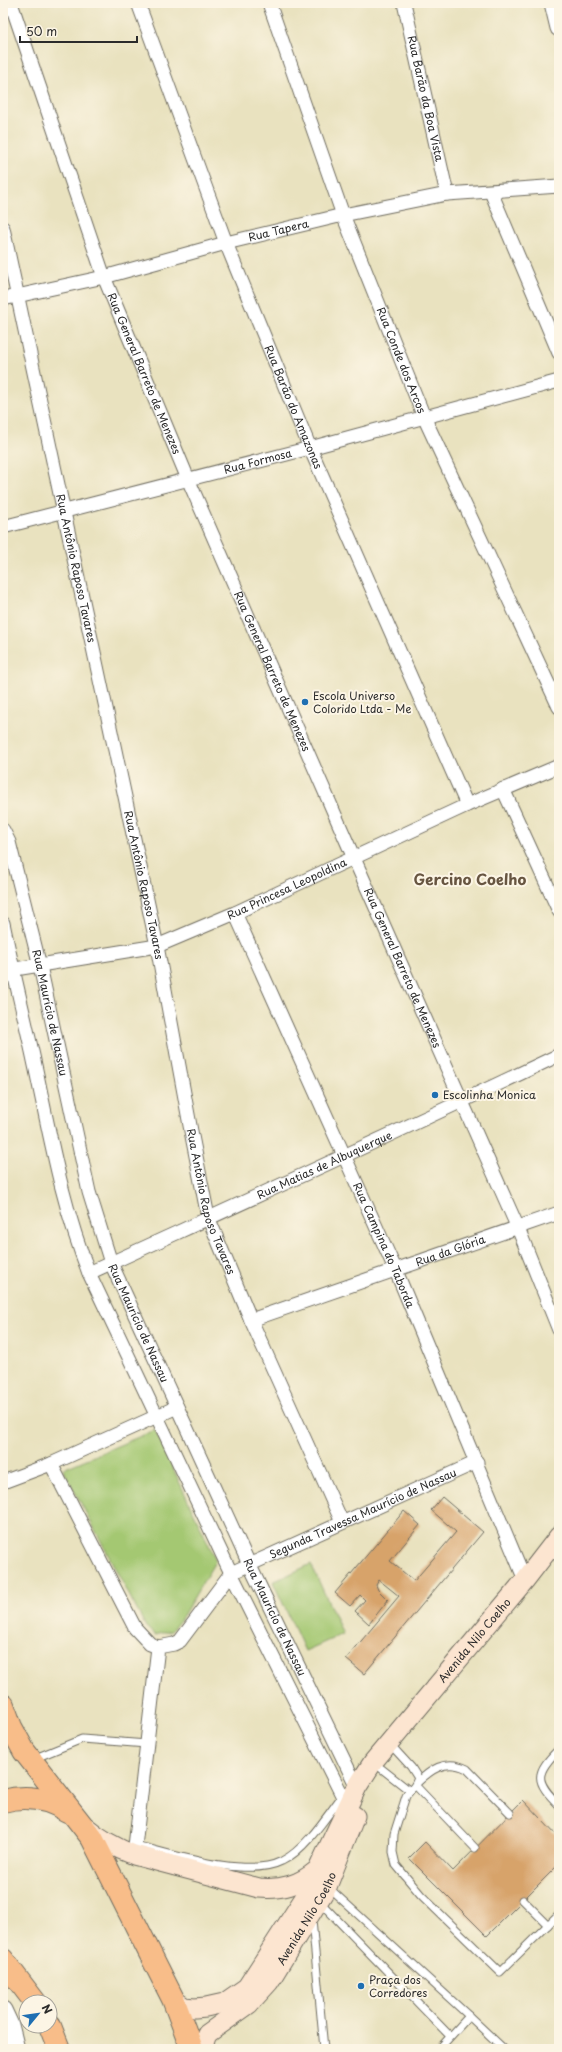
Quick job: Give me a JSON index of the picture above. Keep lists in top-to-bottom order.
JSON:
{
  "streets": {
    "main road": ["Avenida Nilo Coelho"],
    "street": [
      "Rua Barão da Boa Vista",
      "Rua Tapera",
      "Rua Conde dos Arcos",
      "Rua General Barreto de Menezes",
      "Rua Barão do Amazonas",
      "Rua Formosa",
      "Rua Antônio Raposo Tavares",
      "Rua Princesa Leopoldina",
      "Rua Maurício de Nassau",
      "Rua Matias de Albuquerque",
      "Rua Campina do Taborda",
      "Rua da Glória",
      "Segunda Travessa Maurício de Nassau"
    ]
  },
  "crossings": [
    ["Rua Barão da Boa Vista", "Rua Tapera"],
    ["Rua Tapera", "Rua Conde dos Arcos"],
    ["Rua Tapera", "Rua General Barreto de Menezes"],
    ["Rua Tapera", "Rua Barão do Amazonas"],
    ["Rua Tapera", "Rua Antônio Raposo Tavares"],
    ["Rua Conde dos Arcos", "Rua Formosa"],
    ["Rua General Barreto de Menezes", "Rua Formosa"],
    ["Rua General Barreto de Menezes", "Rua Princesa Leopoldina"],
    ["Rua General Barreto de Menezes", "Rua Matias de Albuquerque"],
    ["Rua General Barreto de Menezes", "Rua da Glória"],
    ["Rua Barão do Amazonas", "Rua Formosa"],
    ["Rua Barão do Amazonas", "Rua Princesa Leopoldina"],
    ["Rua Formosa", "Rua Antônio Raposo Tavares"],
    ["Rua Antônio Raposo Tavares", "Rua Princesa Leopoldina"],
    ["Rua Antônio Raposo Tavares", "Rua Matias de Albuquerque"],
    ["Rua Antônio Raposo Tavares", "Rua da Glória"],
    ["Rua Antônio Raposo Tavares", "Segunda Travessa Maurício de Nassau"],
    ["Rua Princesa Leopoldina", "Rua Maurício de Nassau"],
    ["Rua Princesa Leopoldina", "Rua Campina do Taborda"],
    ["Rua Maurício de Nassau", "Rua Matias de Albuquerque"],
    ["Rua Maurício de Nassau", "Segunda Travessa Maurício de Nassau"],
    ["Rua Maurício de Nassau", "Avenida Nilo Coelho"],
    ["Rua Matias de Albuquerque", "Rua Campina do Taborda"],
    ["Rua Campina do Taborda", "Rua da Glória"],
    ["Rua Campina do Taborda", "Segunda Travessa Maurício de Nassau"],
    ["Rua Campina do Taborda", "Avenida Nilo Coelho"]
  ],
  "districts": ["Gercino Coelho"],
  "places": ["Escola Universo Colorido Ltda - Me", "Escolinha Monica", "Praça dos Corredores"],
  "scale_bar": "50 m",
  "north": "top right"
}
